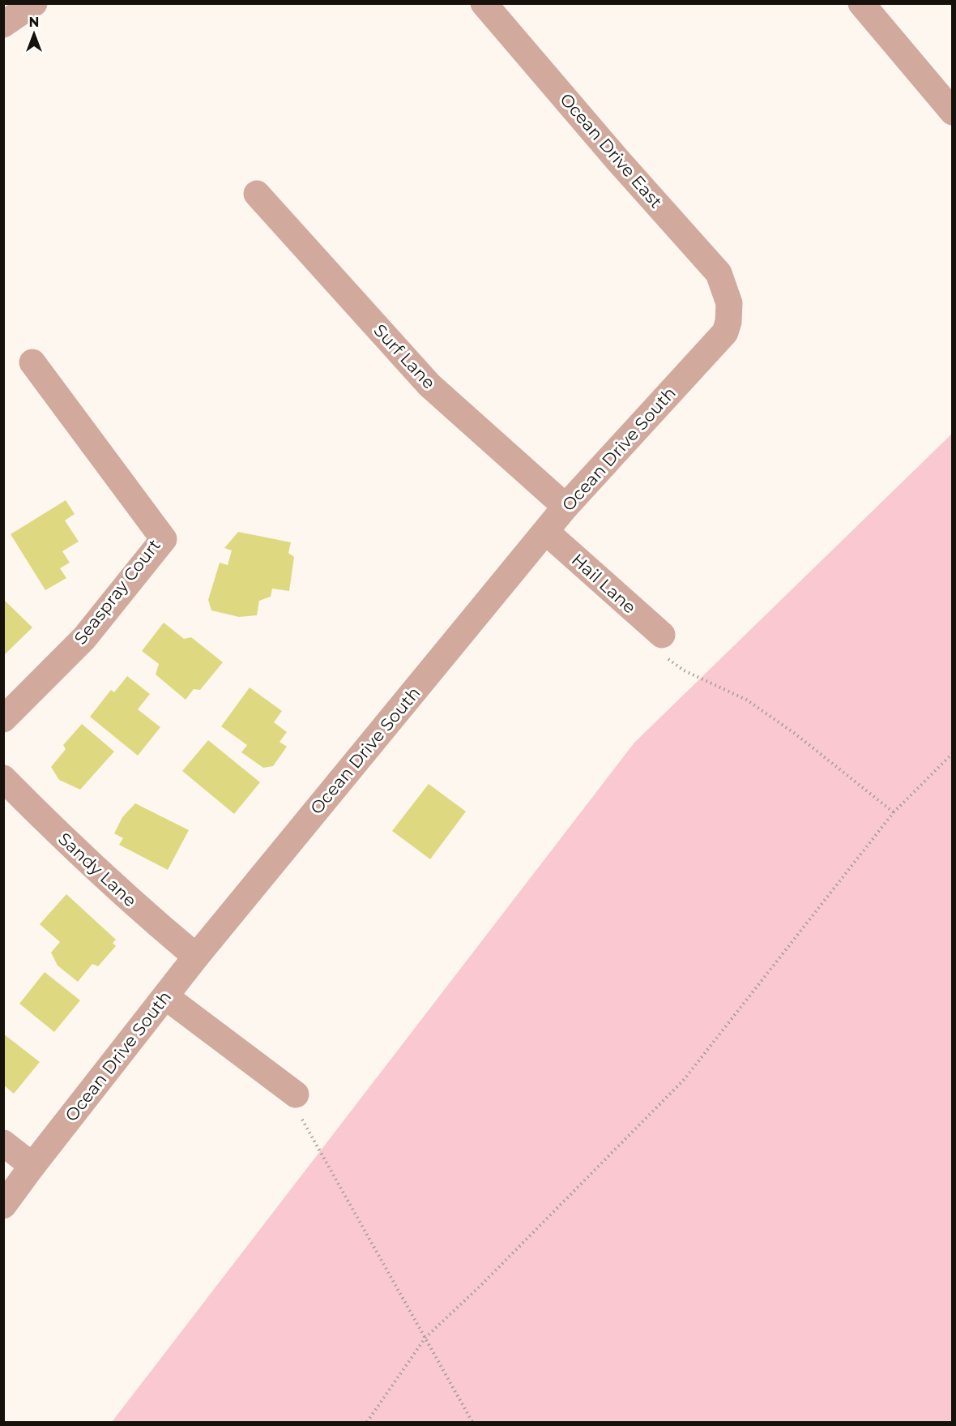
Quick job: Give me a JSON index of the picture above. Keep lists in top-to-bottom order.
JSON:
{
  "streets": {
    "street": [
      "Ocean Drive East",
      "Surf Lane",
      "Ocean Drive South",
      "Hail Lane",
      "Seaspray Court",
      "Sandy Lane"
    ]
  },
  "crossings": [
    ["Ocean Drive East", "Ocean Drive South"],
    ["Surf Lane", "Ocean Drive South"],
    ["Ocean Drive South", "Hail Lane"],
    ["Ocean Drive South", "Sandy Lane"]
  ],
  "north": "top"
}
